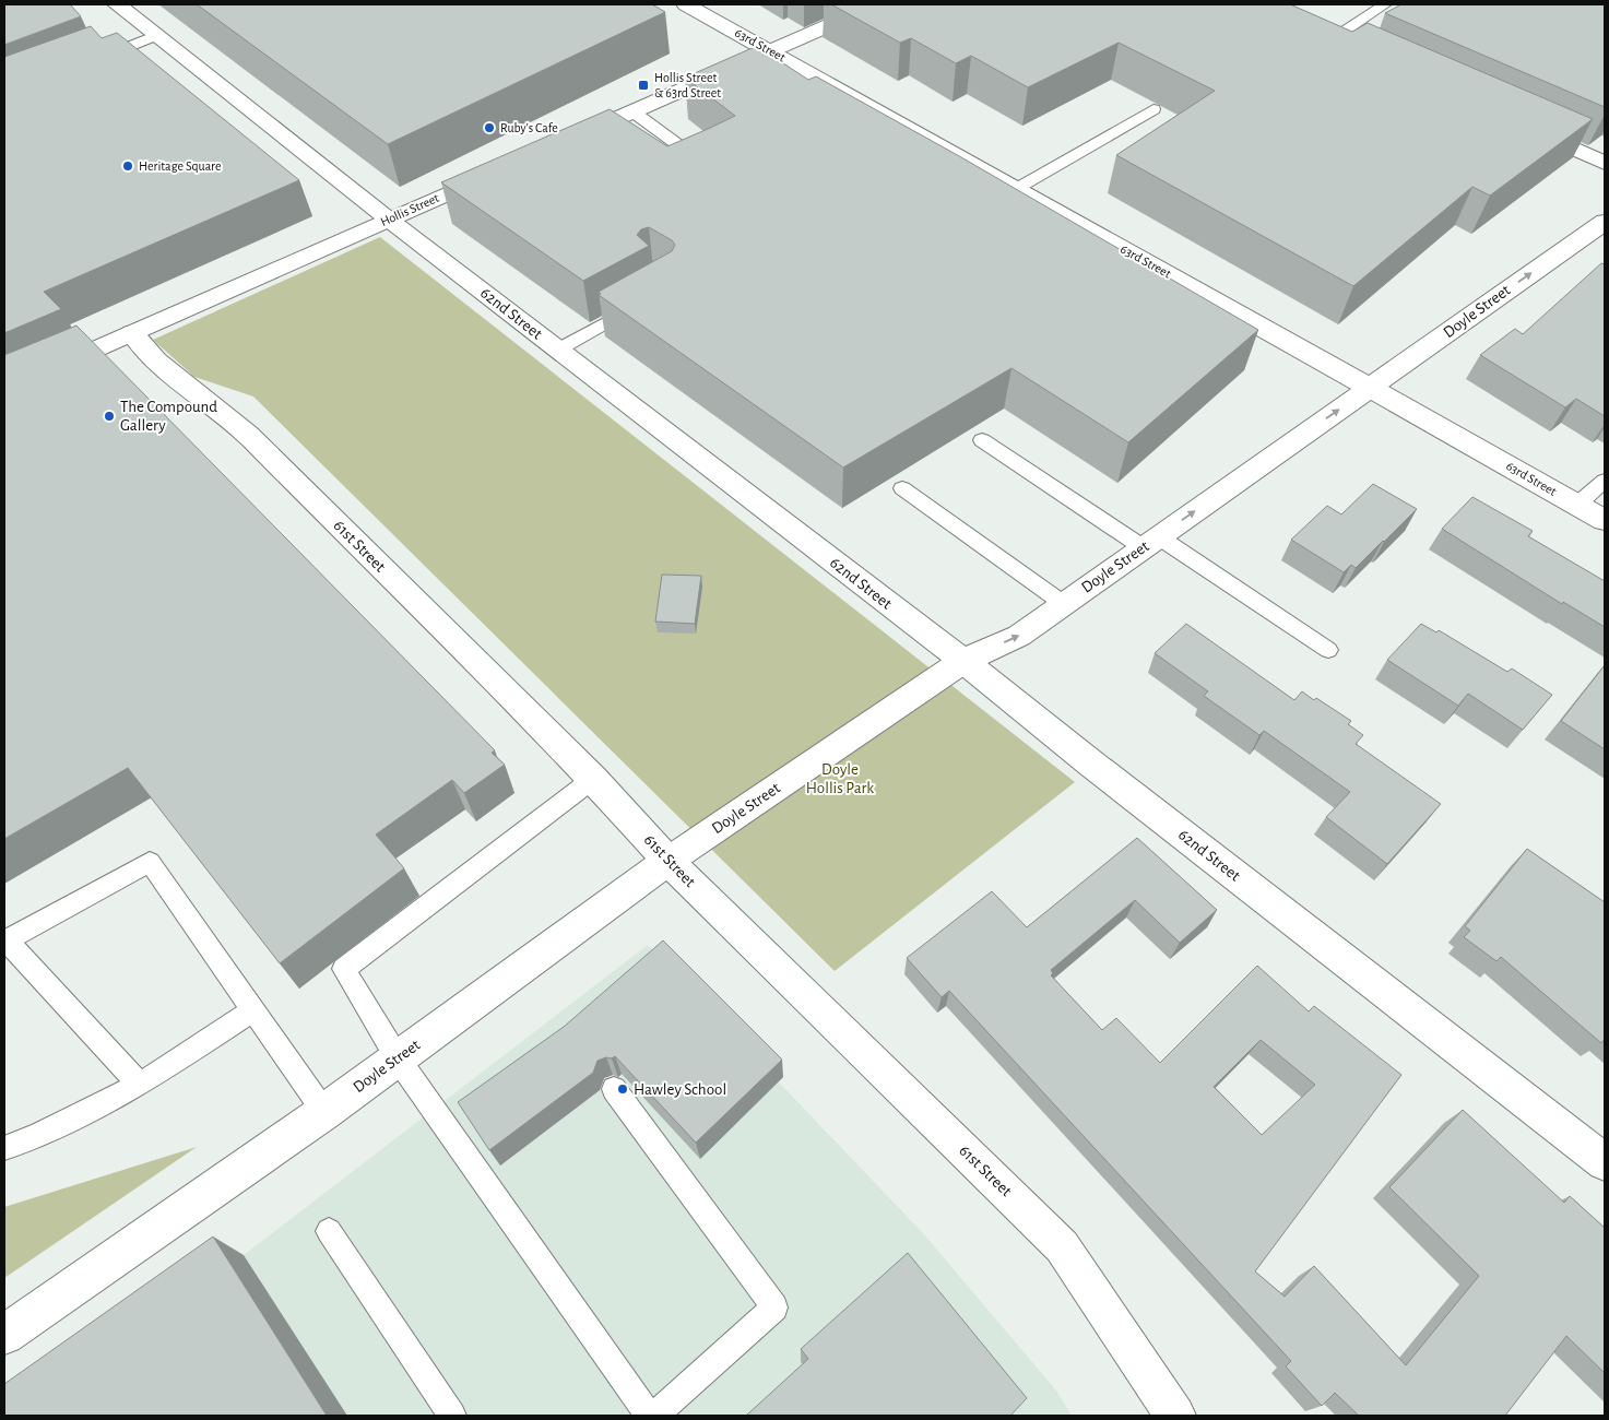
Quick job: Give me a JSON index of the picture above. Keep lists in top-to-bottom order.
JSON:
{
  "streets": {
    "street": [
      "63rd Street",
      "Hollis Street",
      "Doyle Street",
      "62nd Street",
      "61st Street"
    ]
  },
  "crossings": [
    ["63rd Street", "Doyle Street"],
    ["Hollis Street", "62nd Street"],
    ["Hollis Street", "61st Street"],
    ["Doyle Street", "62nd Street"],
    ["Doyle Street", "61st Street"]
  ],
  "parks": ["Doyle Hollis Park"],
  "places": {
    "transit": ["Hollis Street & 63rd Street"],
    "other": [
      "Ruby's Cafe",
      "Heritage Square",
      "The Compound Gallery",
      "Hawley School"
    ]
  }
}
